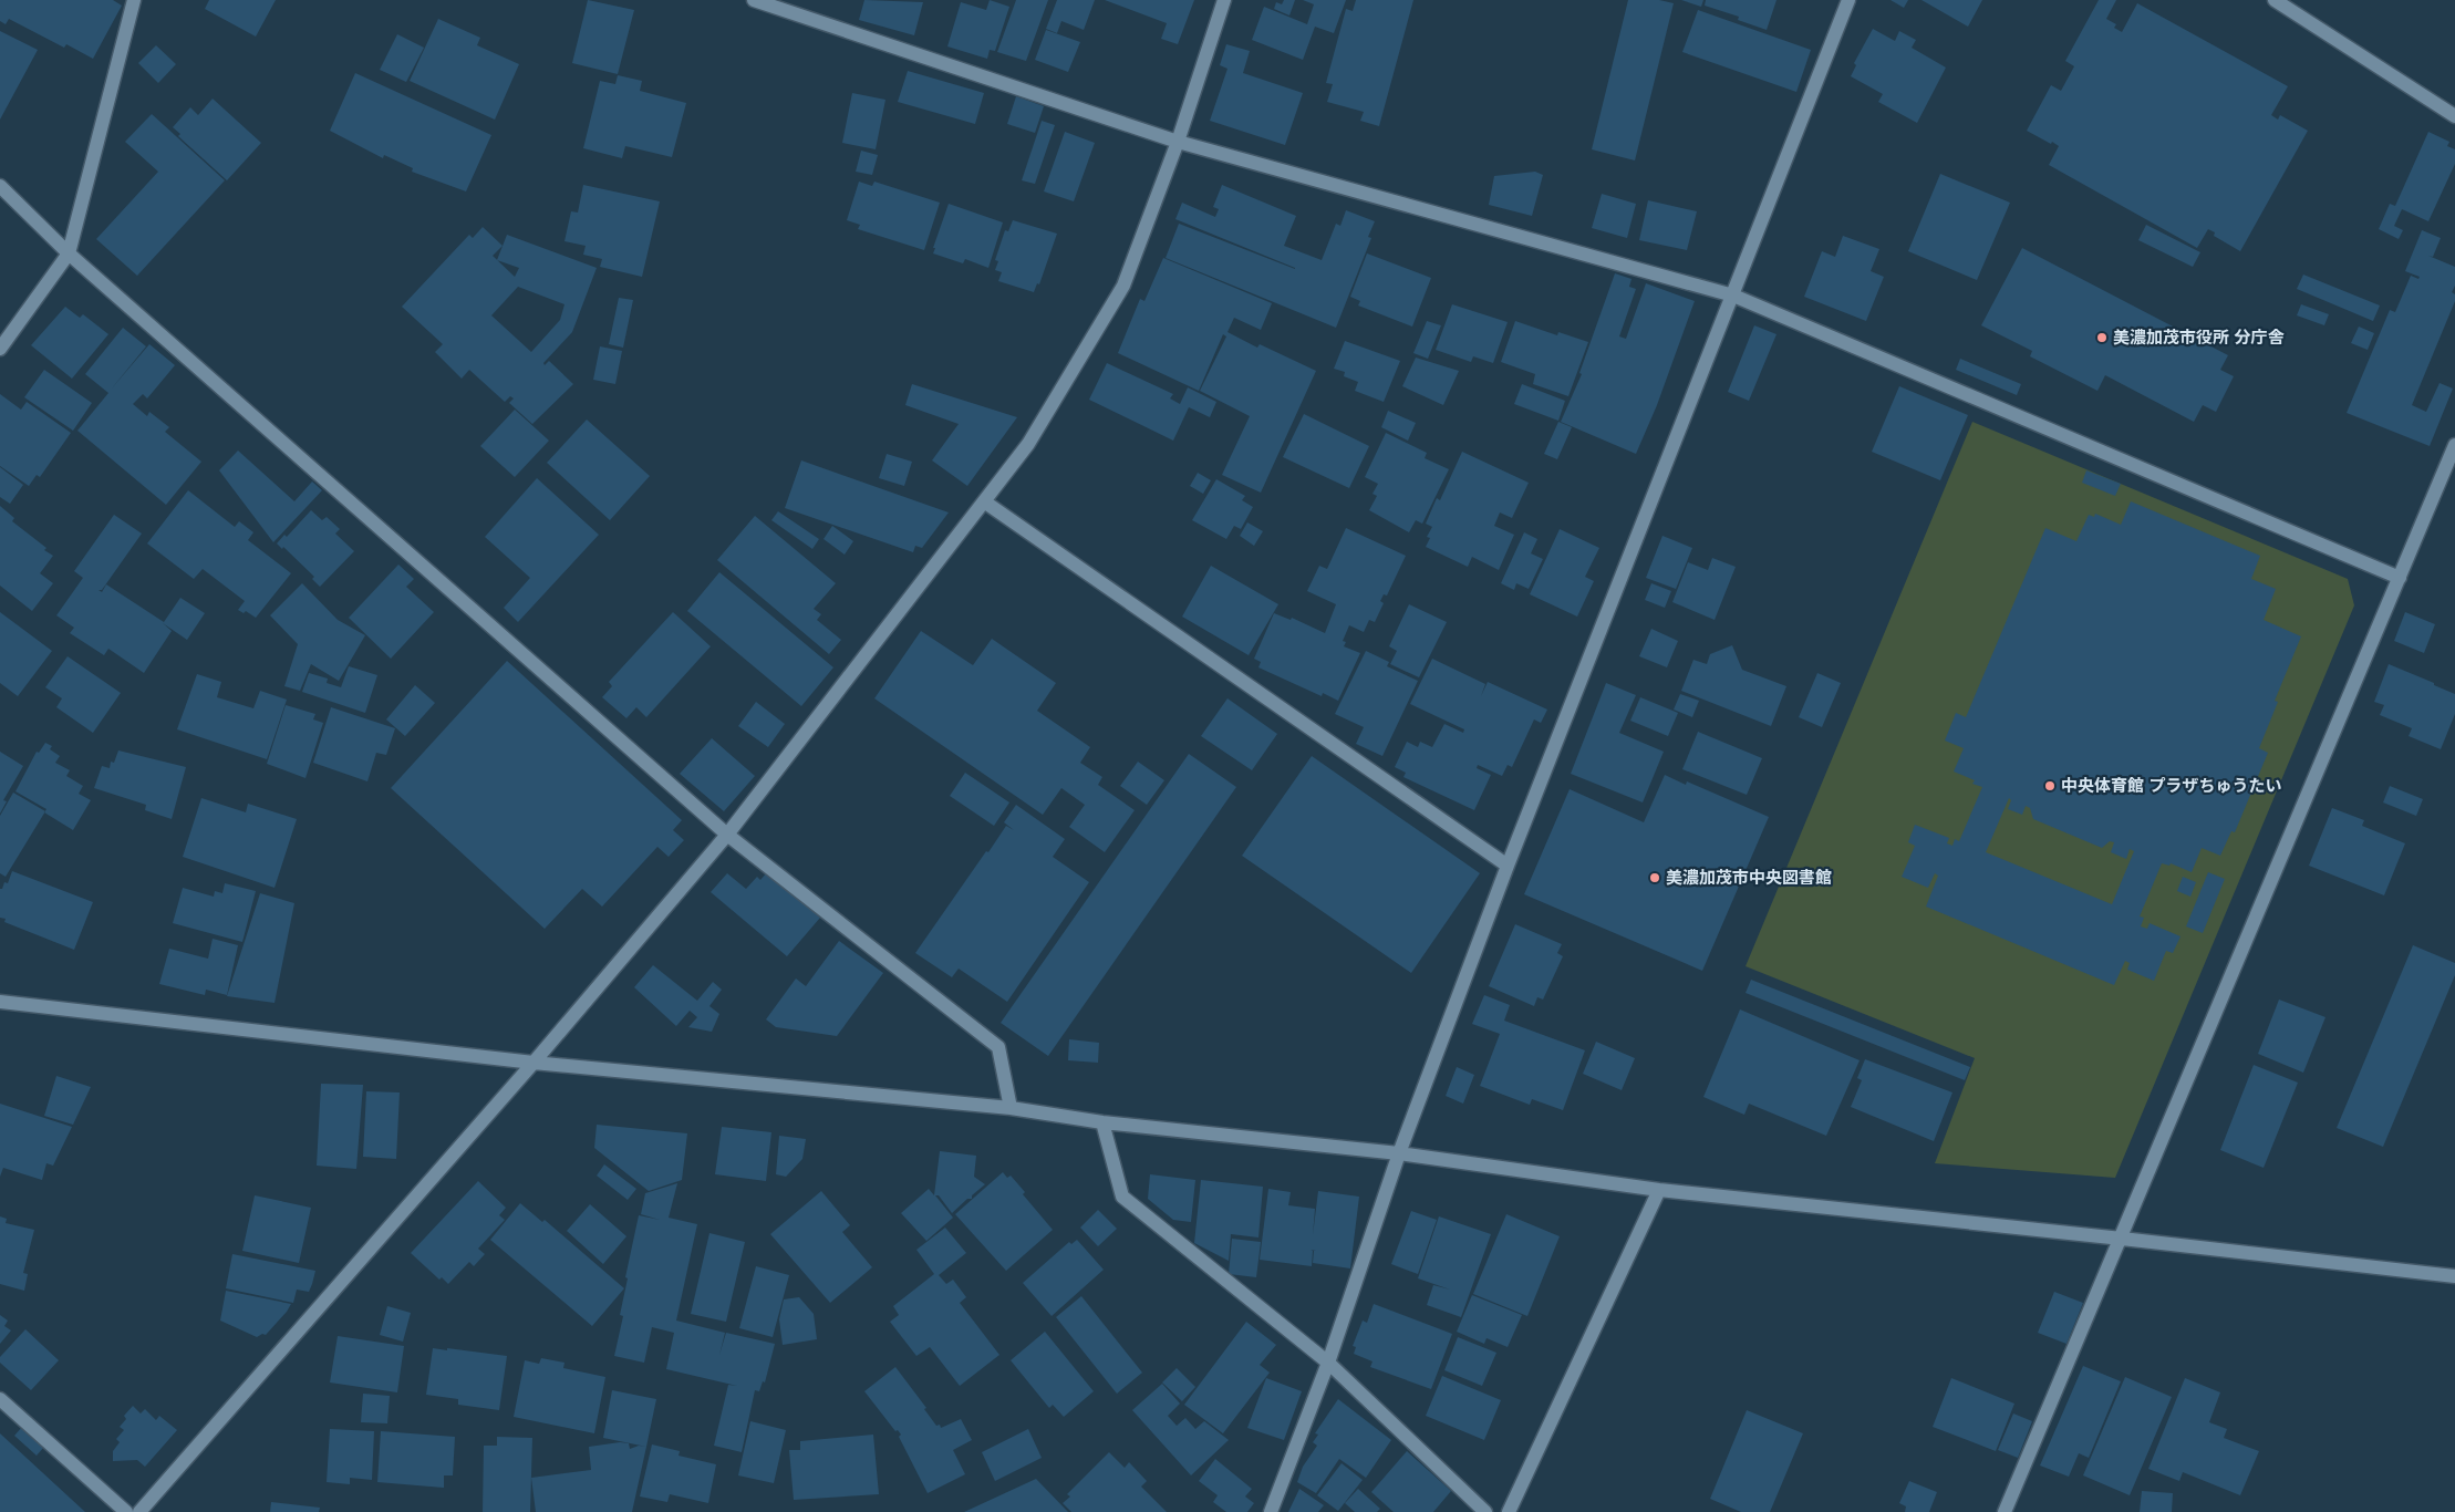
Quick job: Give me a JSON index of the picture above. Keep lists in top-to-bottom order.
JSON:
{
  "places": ["美濃加茂市役所 分庁舎", "中央体育館 プラザちゅうたい", "美濃加茂市中央図書館"]
}
